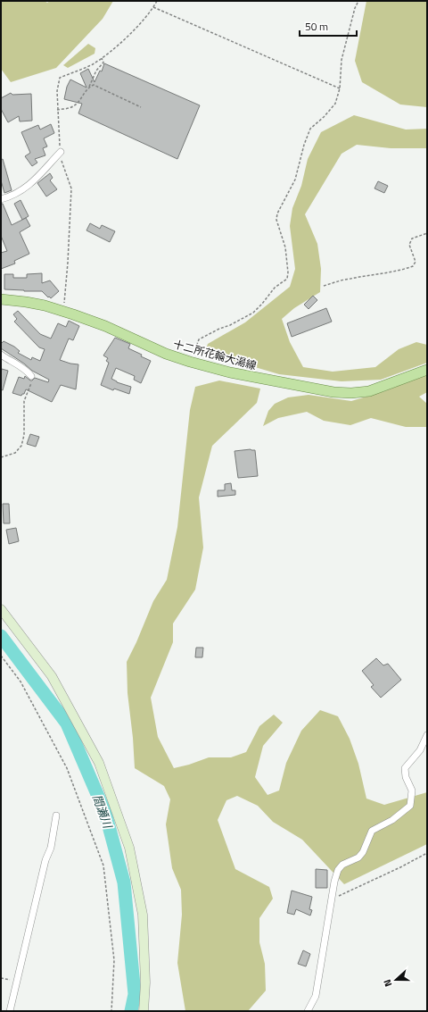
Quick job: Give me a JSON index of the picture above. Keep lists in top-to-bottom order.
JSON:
{
  "streets": {
    "main road": ["十二所花輪大湯線"]
  },
  "water": ["間瀬川"],
  "scale_bar": "50 m",
  "north": "left"
}
